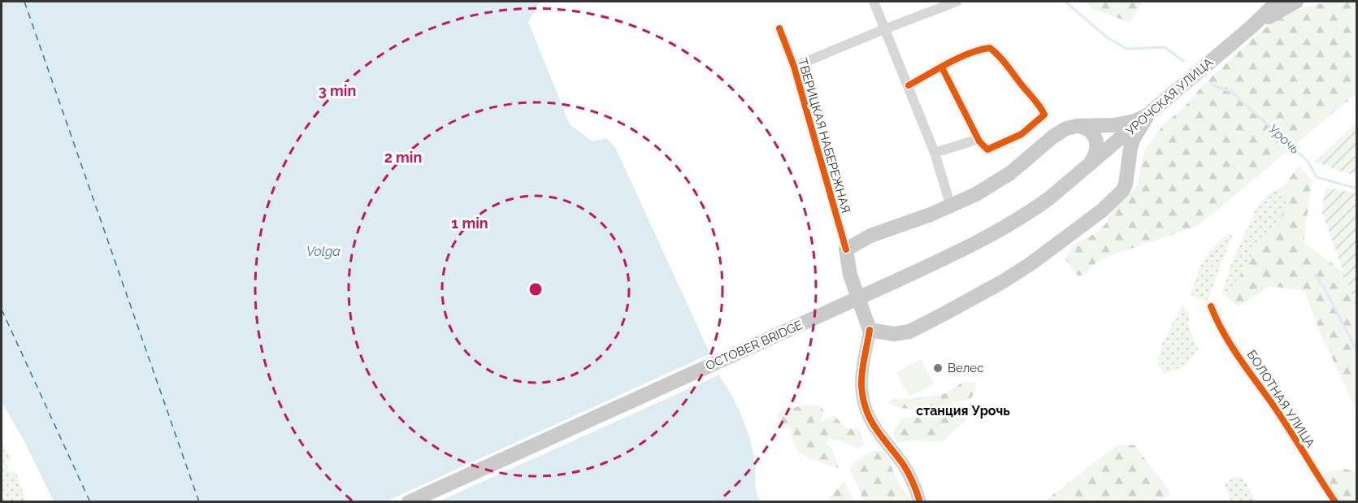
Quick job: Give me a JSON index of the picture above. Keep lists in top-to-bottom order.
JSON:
{
  "streets": {
    "main road": ["УРОЧСКАЯ УЛИЦА", "OCTOBER BRIDGE"],
    "street": ["ТВЕРИЦКАЯ НАБЕРЕЖНАЯ", "БОЛОТНАЯ УЛИЦА"]
  },
  "crossings": [
    ["УРОЧСКАЯ УЛИЦА", "OCTOBER BRIDGE"]
  ],
  "districts": ["станция Урочь"],
  "water": ["Урочь", "Volga"],
  "places": ["Велес"],
  "rings": ["3 min", "2 min", "1 min"]
}
